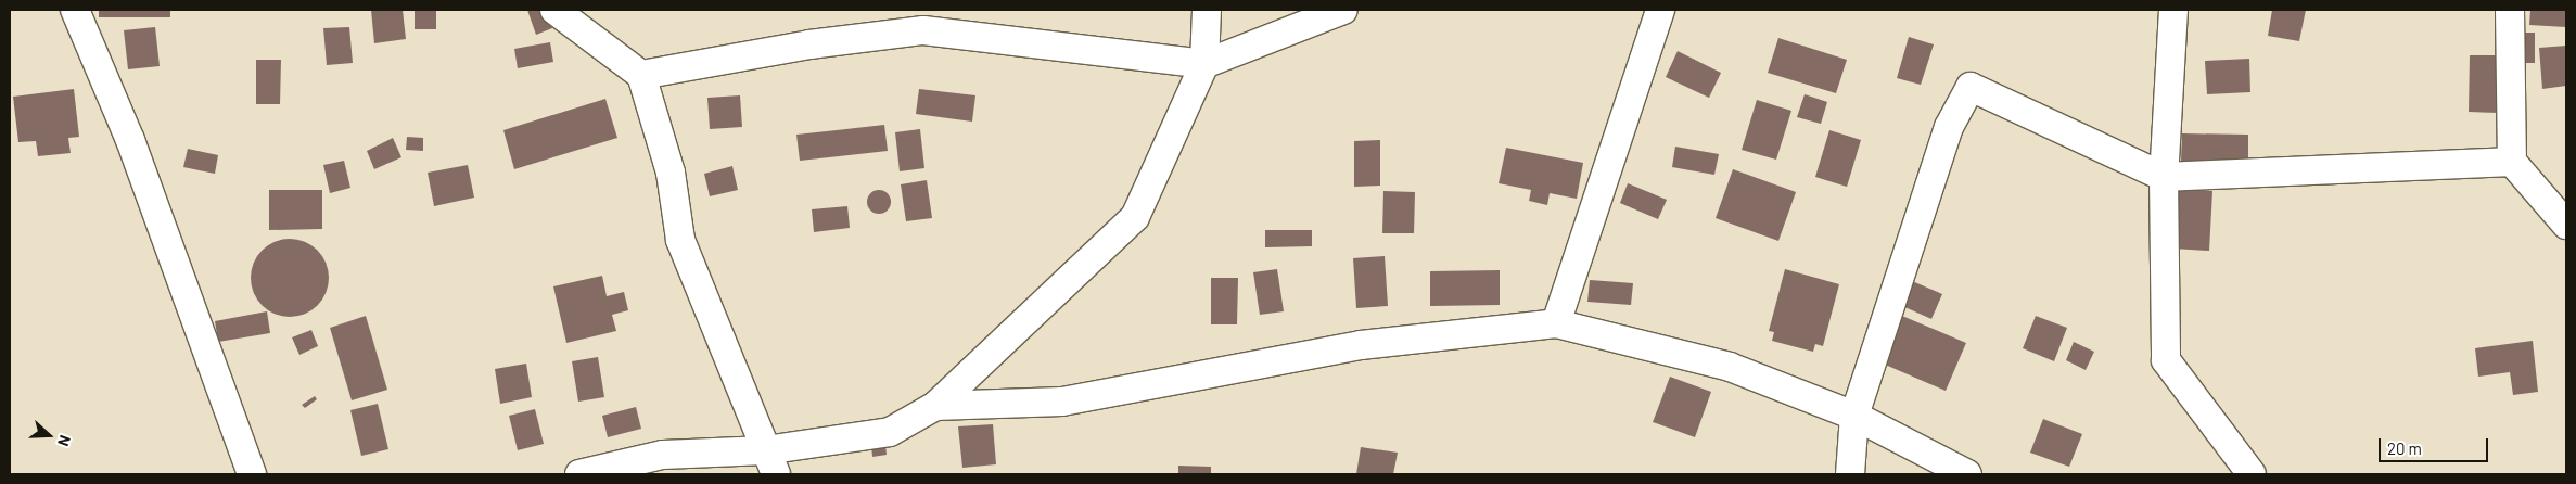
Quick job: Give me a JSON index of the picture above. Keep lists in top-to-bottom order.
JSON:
{
  "scale_bar": "20 m",
  "north": "right"
}
